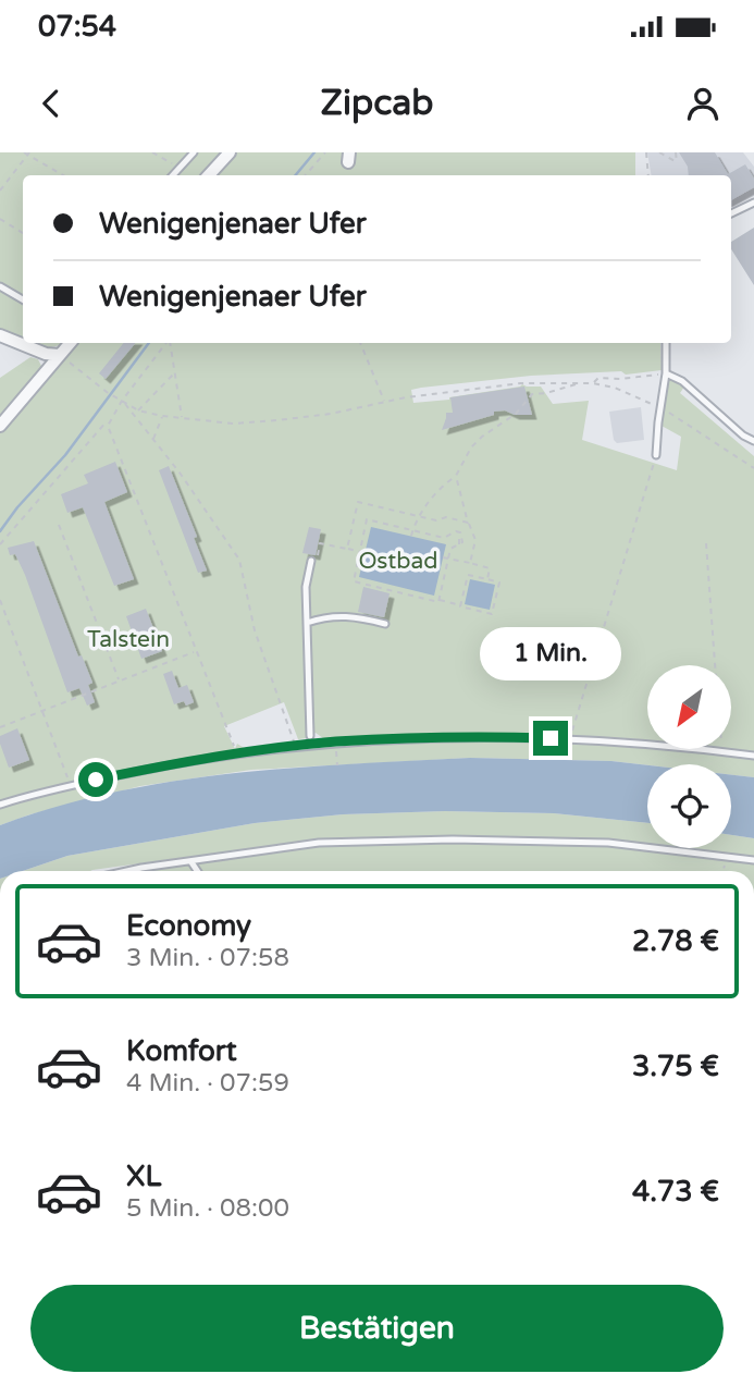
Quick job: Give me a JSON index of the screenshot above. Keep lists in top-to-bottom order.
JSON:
{
  "parks": ["Ostbad", "Talstein"],
  "north": "bottom left",
  "page": {
    "status": "07:54",
    "header": "Zipcab",
    "banner": ["Wenigenjenaer Ufer", "Wenigenjenaer Ufer"],
    "bubble": "1 Min.",
    "list": [
      {
        "name": "Economy",
        "note": "3 Min. · 07:58",
        "value": "2.78 €"
      },
      {
        "name": "Komfort",
        "note": "4 Min. · 07:59",
        "value": "3.75 €"
      },
      {
        "name": "XL",
        "note": "5 Min. · 08:00",
        "value": "4.73 €"
      }
    ],
    "buttons": "Bestätigen"
  }
}
